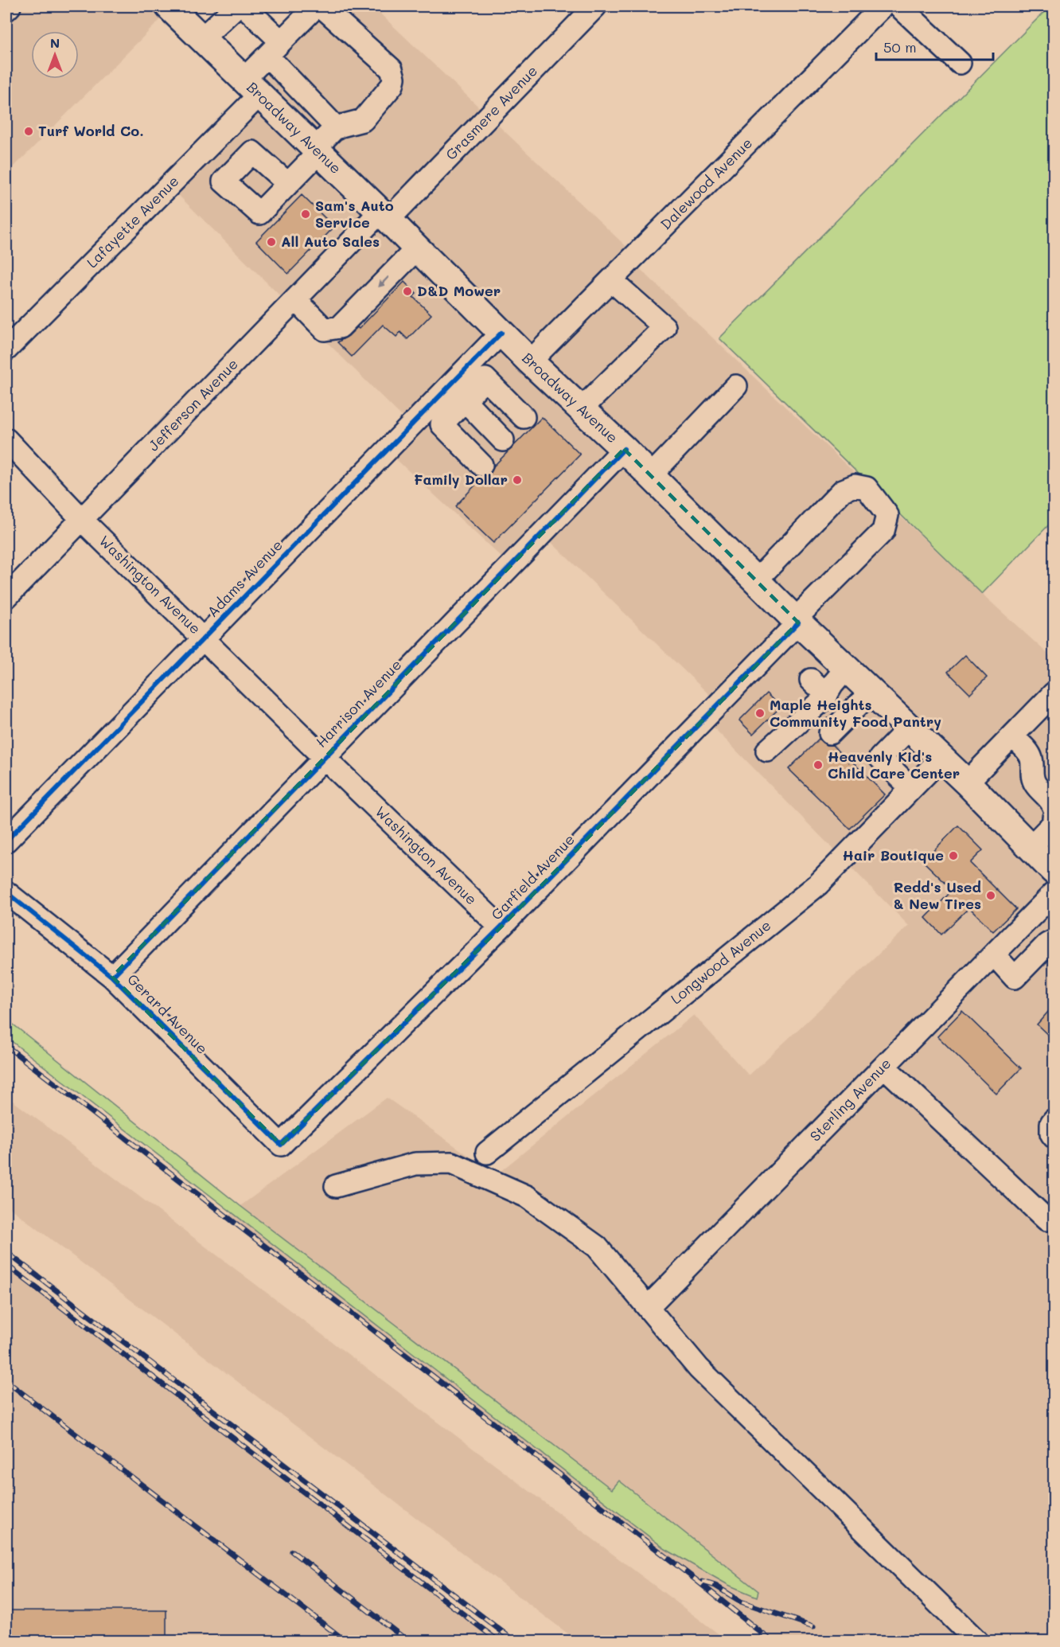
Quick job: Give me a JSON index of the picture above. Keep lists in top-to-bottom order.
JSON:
{
  "streets": {
    "main road": ["Broadway Avenue"],
    "street": [
      "Grasmere Avenue",
      "Dalewood Avenue",
      "Lafayette Avenue",
      "Jefferson Avenue",
      "Adams Avenue",
      "Washington Avenue",
      "Harrison Avenue",
      "Garfield Avenue",
      "Longwood Avenue",
      "Gerard Avenue",
      "Sterling Avenue"
    ]
  },
  "crossings": [
    ["Grasmere Avenue", "Broadway Avenue"],
    ["Grasmere Avenue", "Jefferson Avenue"],
    ["Broadway Avenue", "Dalewood Avenue"],
    ["Broadway Avenue", "Lafayette Avenue"],
    ["Broadway Avenue", "Jefferson Avenue"],
    ["Broadway Avenue", "Adams Avenue"],
    ["Broadway Avenue", "Harrison Avenue"],
    ["Broadway Avenue", "Garfield Avenue"],
    ["Broadway Avenue", "Longwood Avenue"],
    ["Jefferson Avenue", "Washington Avenue"],
    ["Adams Avenue", "Washington Avenue"],
    ["Washington Avenue", "Harrison Avenue"],
    ["Washington Avenue", "Garfield Avenue"],
    ["Harrison Avenue", "Gerard Avenue"],
    ["Garfield Avenue", "Gerard Avenue"]
  ],
  "places": [
    "Turf World Co.",
    "Sam's Auto Service",
    "All Auto Sales",
    "D&D Mower",
    "Family Dollar",
    "Maple Heights Community Food Pantry",
    "Heavenly Kid's Child Care Center",
    "Hair Boutique",
    "Redd's Used & New Tires"
  ],
  "scale_bar": "50 m",
  "north": "top"
}
